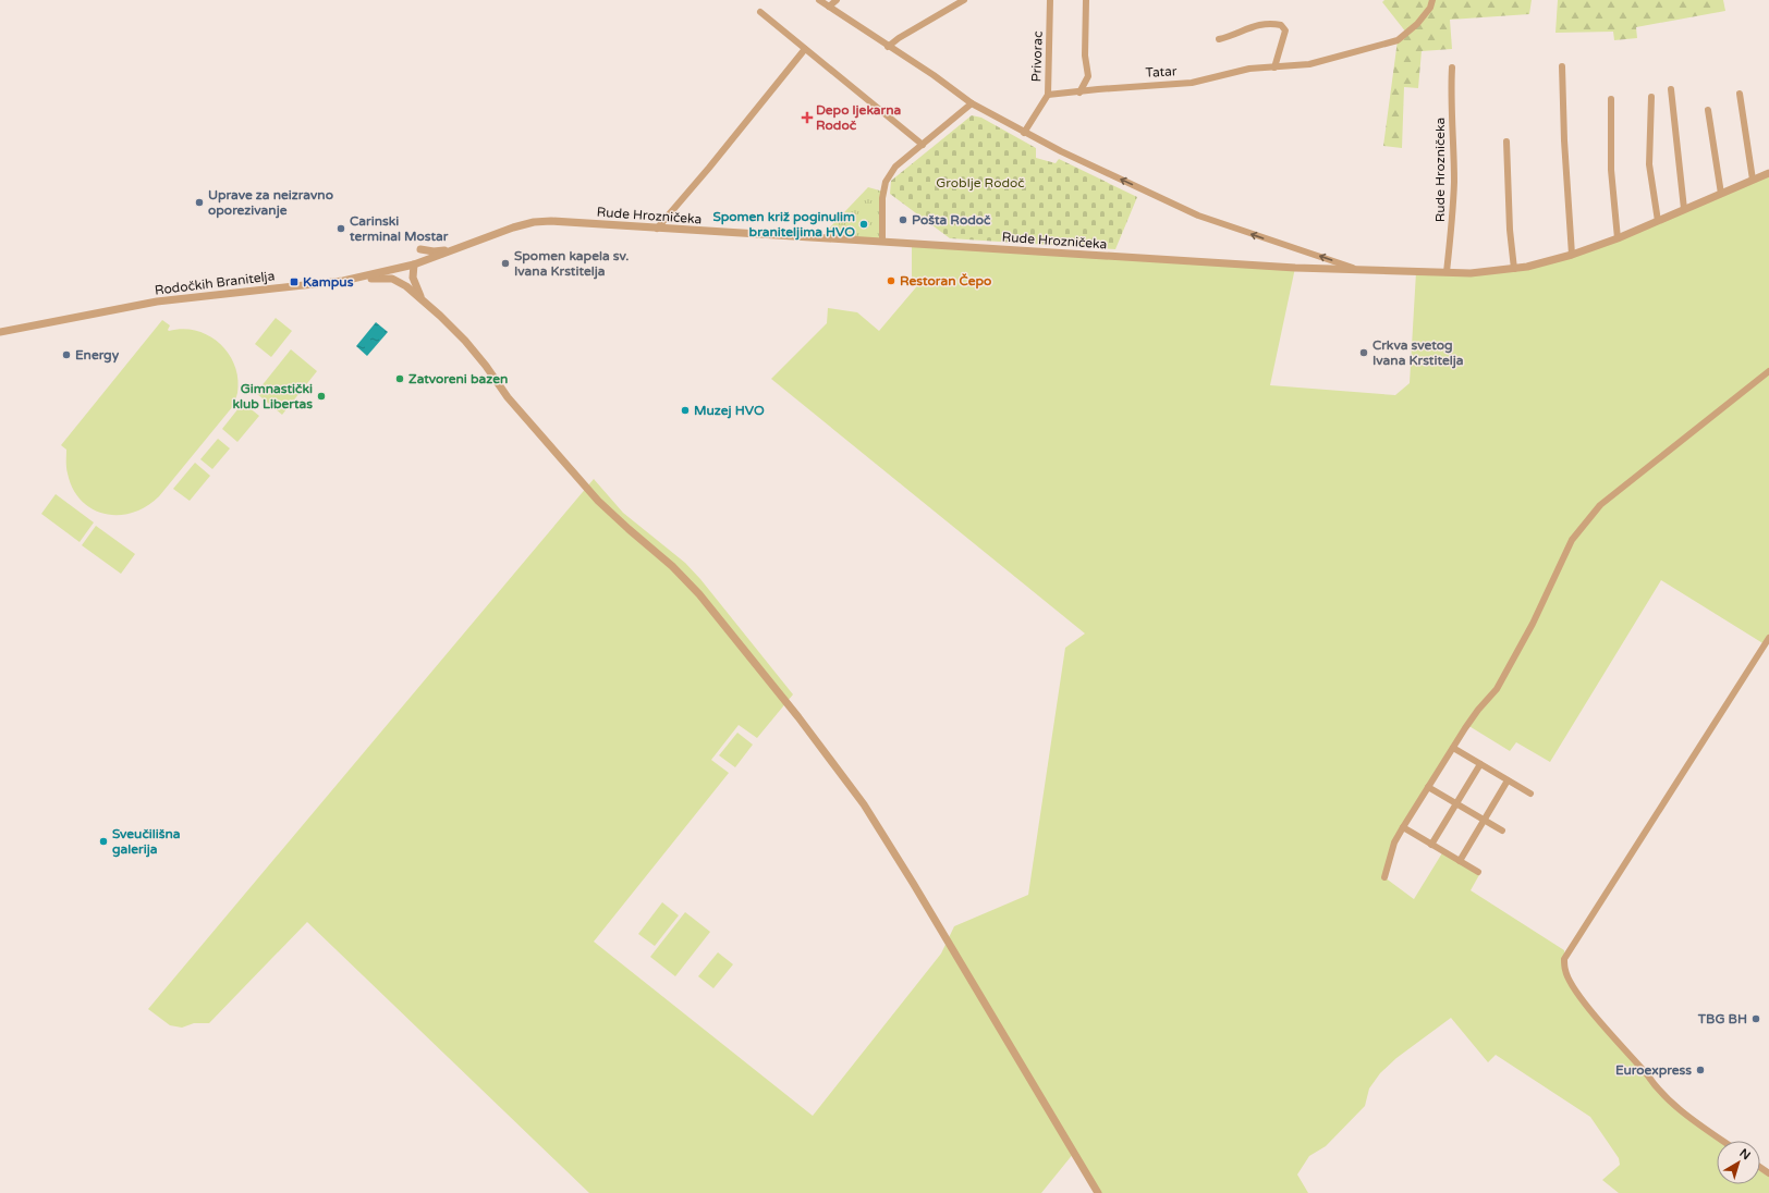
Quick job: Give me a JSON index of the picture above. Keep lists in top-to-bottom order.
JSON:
{
  "streets": {
    "street": [
      "Privorac",
      "Tatar",
      "Rude Hrozničeka",
      "Rodočkih Branitelja"
    ]
  },
  "crossings": [
    ["Privorac", "Tatar"],
    ["Rude Hrozničeka", "Rodočkih Branitelja"]
  ],
  "parks": ["Groblje Rodoč"],
  "places": {
    "health": ["Depo ljekarna Rodoč"],
    "other": [
      "Uprave za neizravno oporezivanje",
      "Pošta Rodoč",
      "Spomen križ poginulim braniteljima HVO",
      "Carinski terminal Mostar",
      "Spomen kapela sv. Ivana Krstitelja",
      "Restoran Čepo",
      "Crkva svetog Ivana Krstitelja",
      "Energy",
      "Zatvoreni bazen",
      "Gimnastički klub Libertas",
      "Muzej HVO",
      "Sveučilišna galerija",
      "TBG BH",
      "Euroexpress"
    ],
    "transit": ["Kampus"]
  },
  "north": "top right"
}
